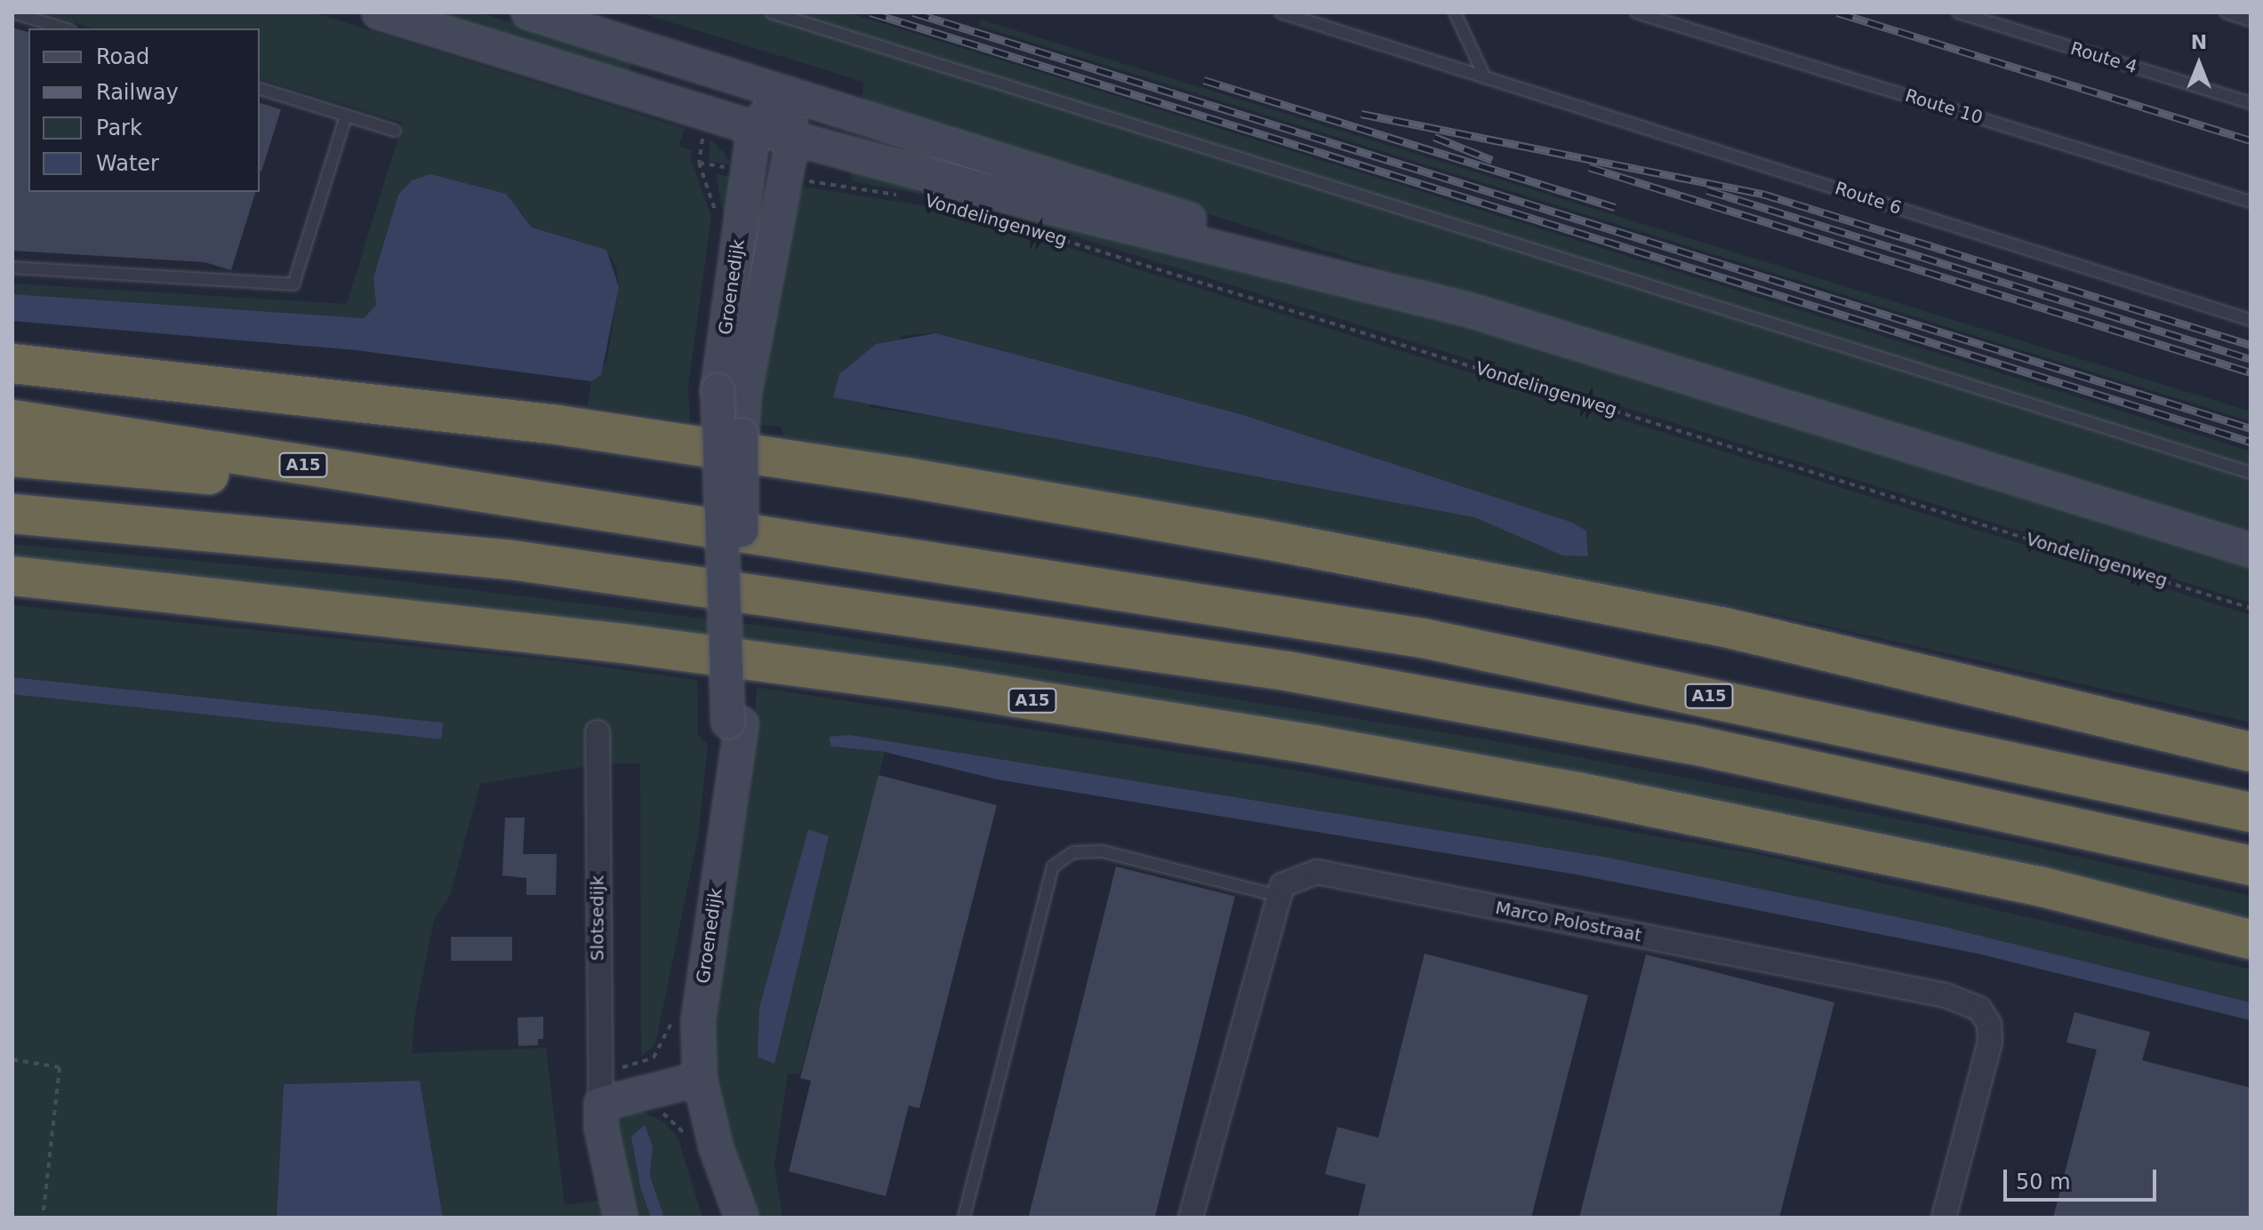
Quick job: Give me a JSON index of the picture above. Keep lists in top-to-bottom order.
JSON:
{
  "streets": {
    "highway": ["A15"],
    "main road": ["Vondelingenweg", "Groenedijk", "Slotsedijk"],
    "street": ["Marco Polostraat"],
    "lane": ["Route 4", "Route 10", "Route 6"]
  },
  "crossings": [
    ["Vondelingenweg", "Groenedijk"]
  ],
  "legend": [
    "Road",
    "Railway",
    "Park",
    "Water"
  ],
  "scale_bar": "50 m",
  "north": "top"
}
